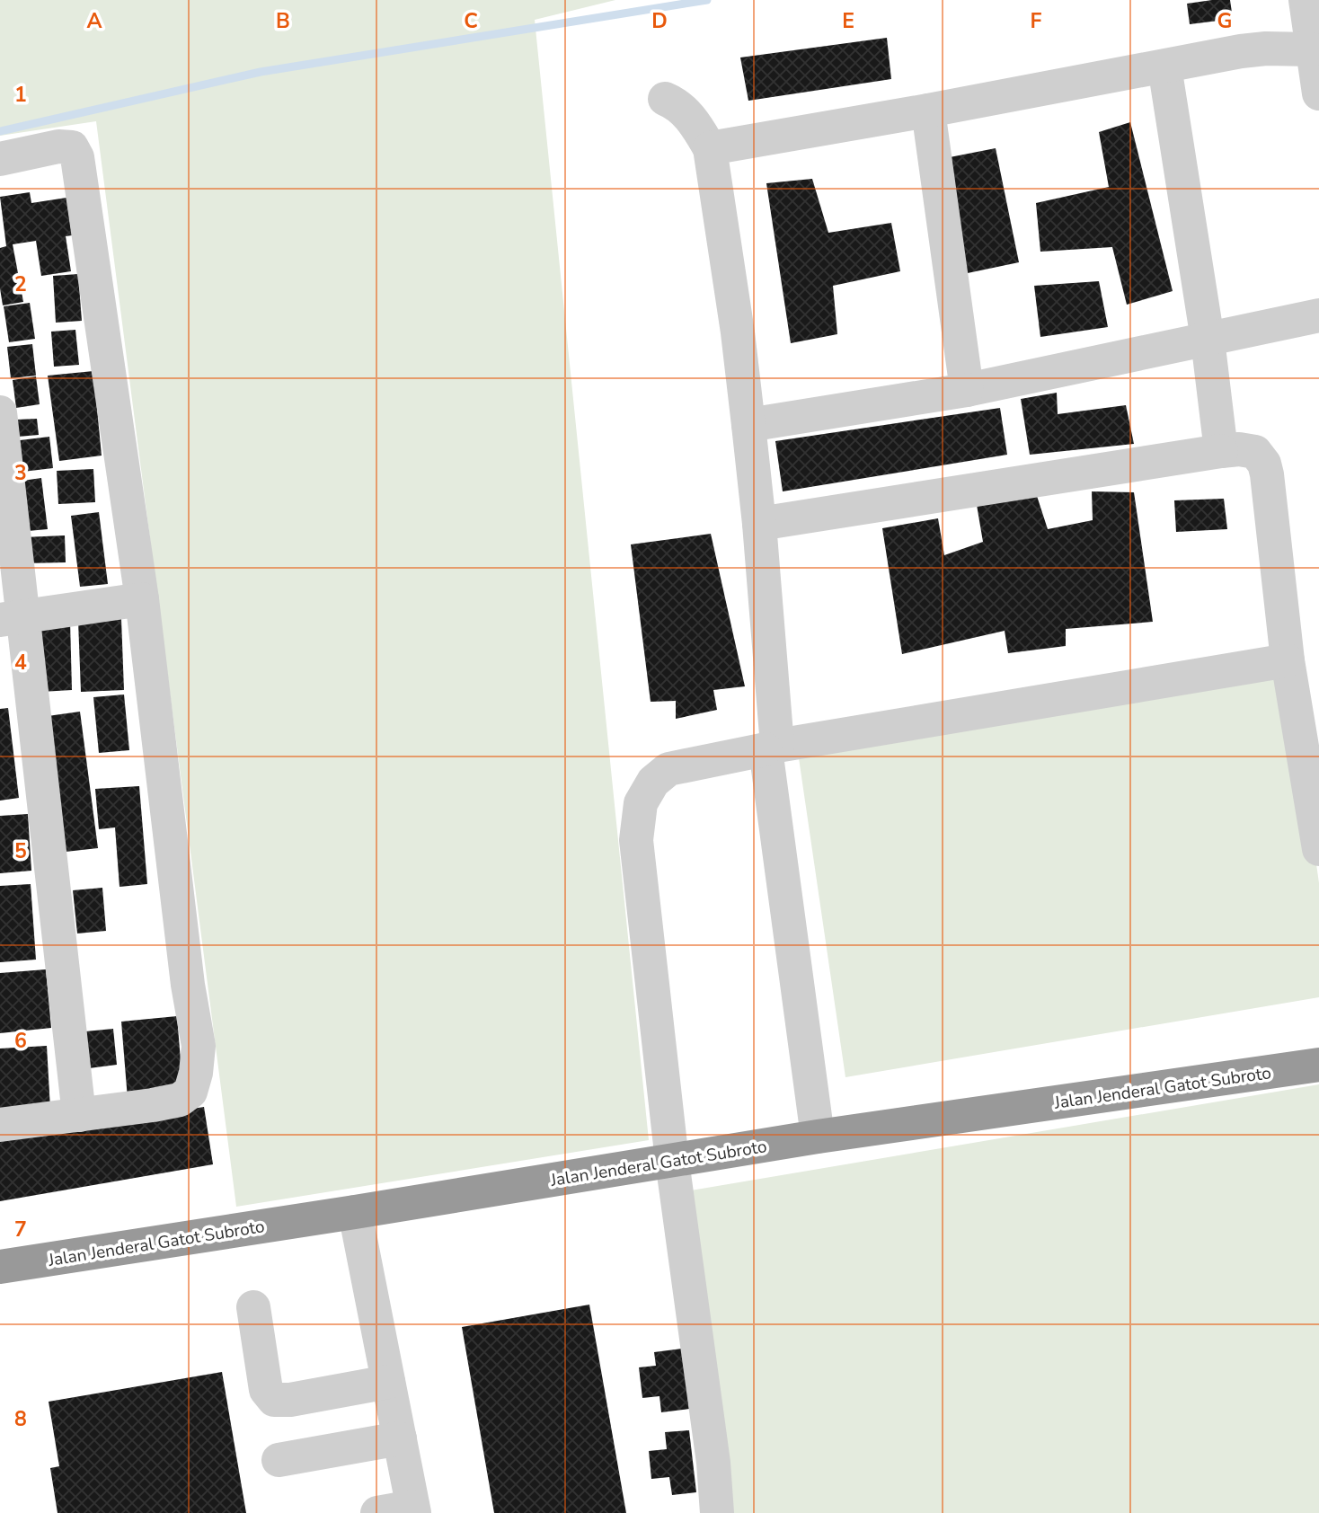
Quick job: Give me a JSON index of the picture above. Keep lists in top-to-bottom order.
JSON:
{
  "streets": {
    "highway": ["Jalan Jenderal Gatot Subroto"]
  },
  "grid": {
    "columns": [
      "A",
      "B",
      "C",
      "D",
      "E",
      "F",
      "G"
    ],
    "rows": [
      "1",
      "2",
      "3",
      "4",
      "5",
      "6",
      "7",
      "8"
    ]
  }
}
